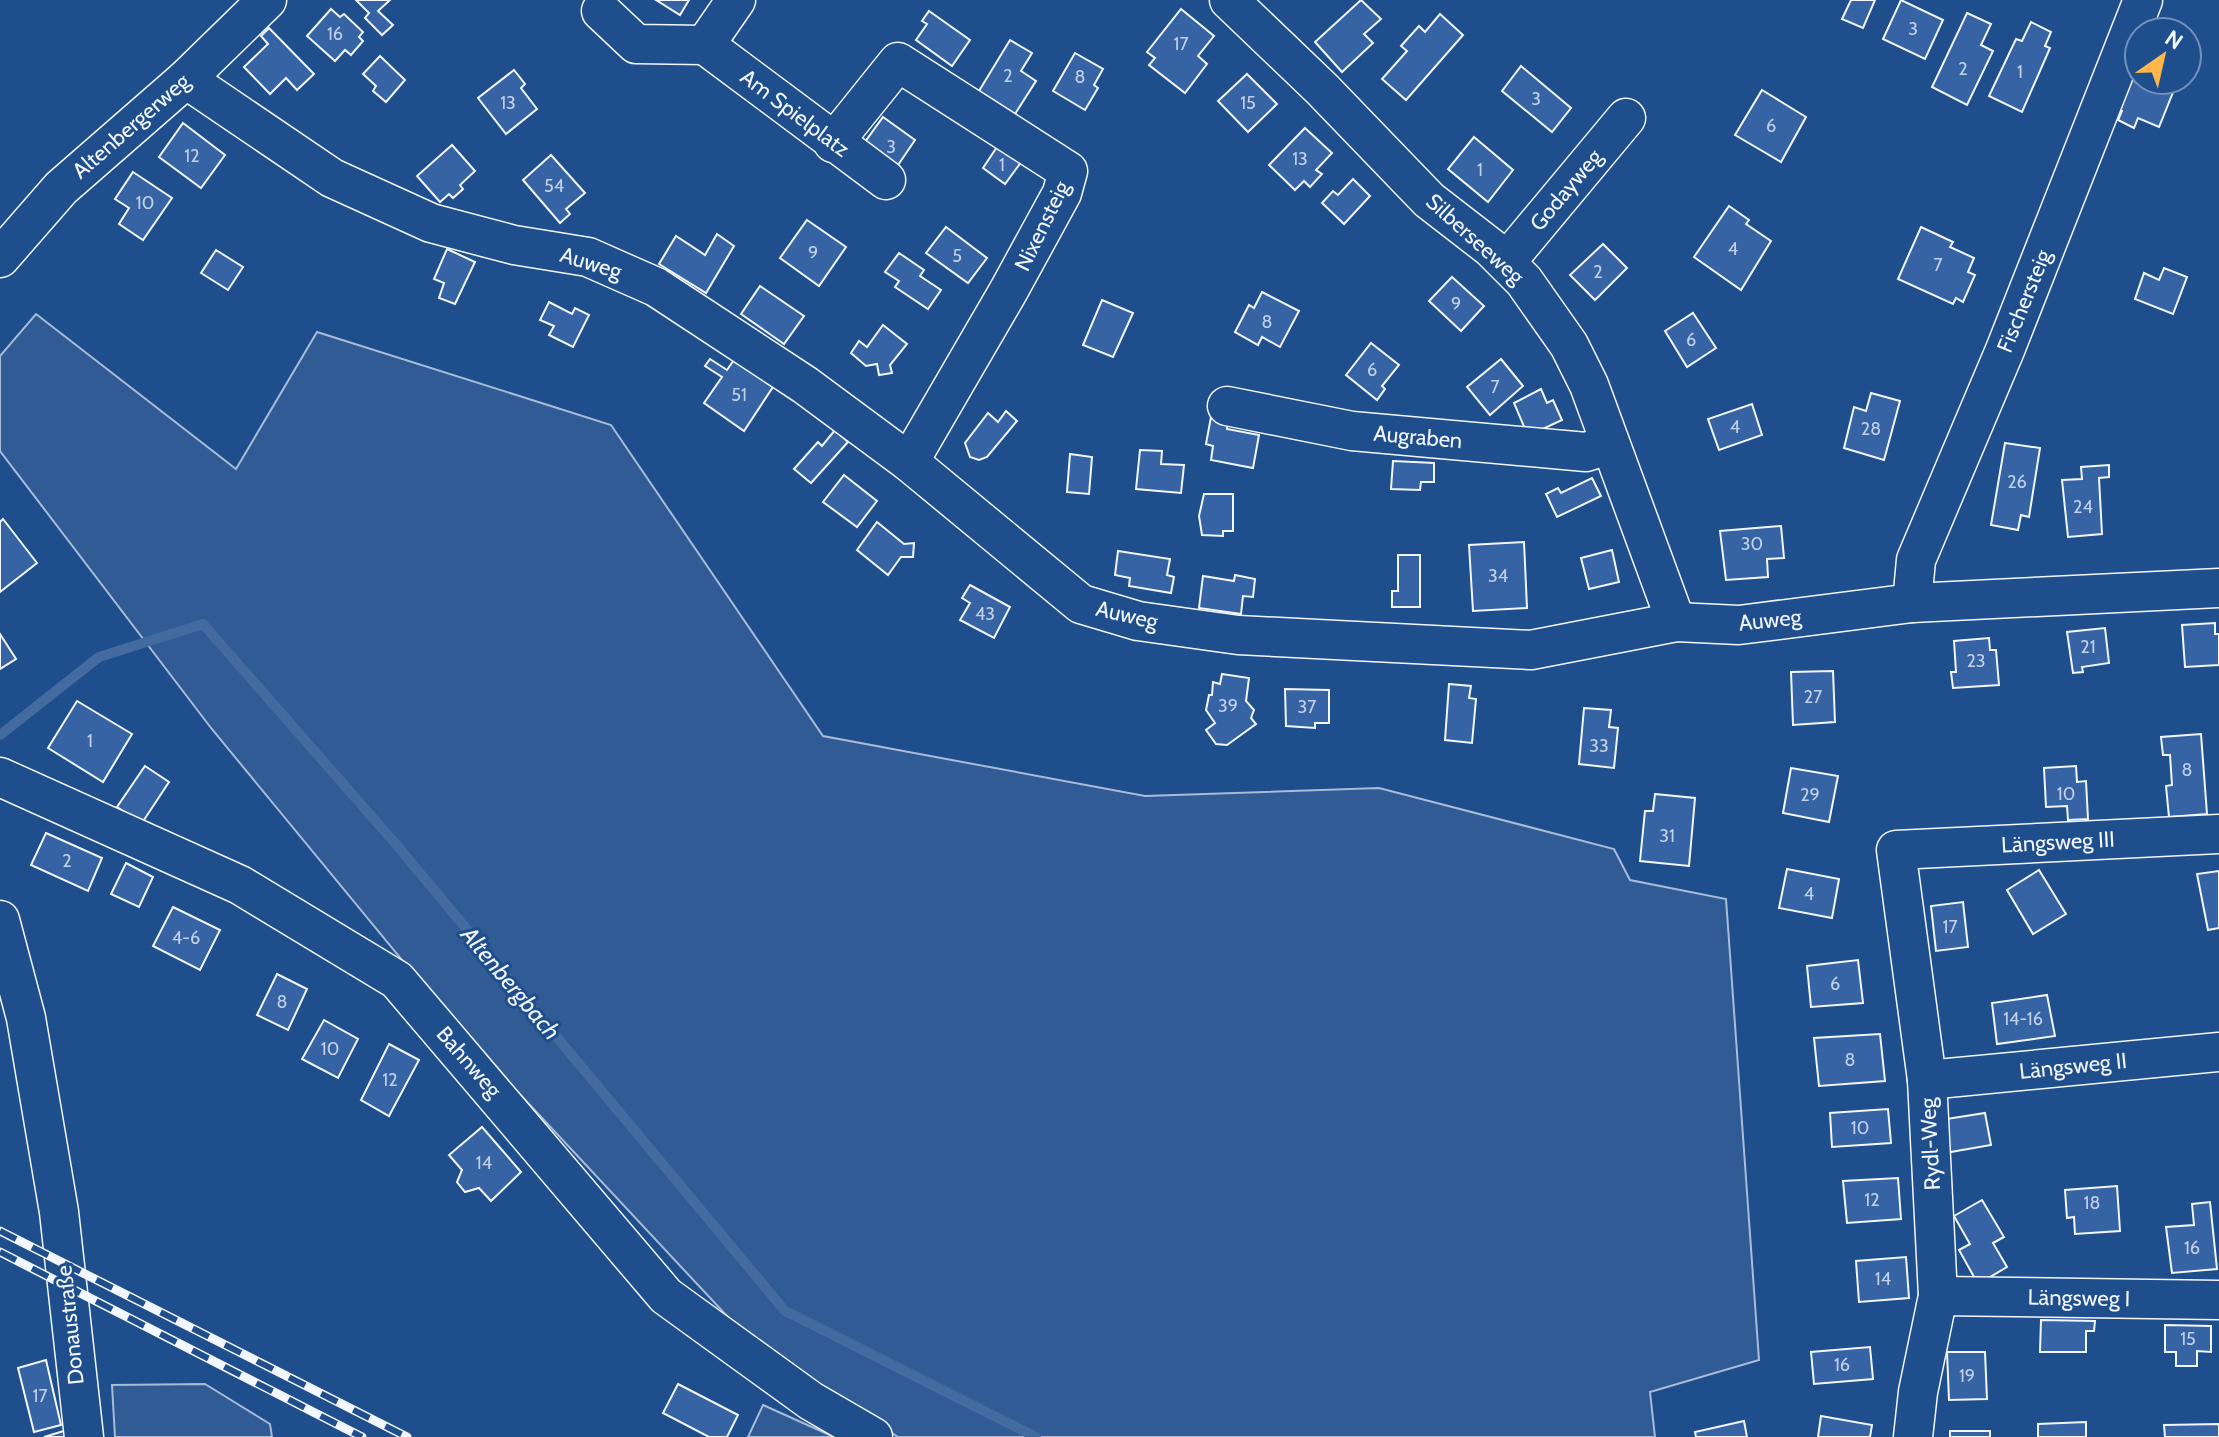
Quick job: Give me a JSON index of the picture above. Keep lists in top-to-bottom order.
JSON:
{
  "streets": {
    "street": [
      "Am Spielplatz",
      "Altenbergerweg",
      "Godayweg",
      "Nixensteig",
      "Silberseeweg",
      "Auweg",
      "Fischersteig",
      "Augraben",
      "Längsweg III",
      "Bahnweg",
      "Längsweg II",
      "Rydl-Weg",
      "Längsweg I",
      "Donaustraße"
    ]
  },
  "crossings": [
    ["Am Spielplatz", "Nixensteig"],
    ["Altenbergerweg", "Auweg"],
    ["Godayweg", "Silberseeweg"],
    ["Nixensteig", "Auweg"],
    ["Silberseeweg", "Auweg"],
    ["Silberseeweg", "Augraben"],
    ["Auweg", "Fischersteig"],
    ["Längsweg III", "Rydl-Weg"],
    ["Längsweg II", "Rydl-Weg"],
    ["Rydl-Weg", "Längsweg I"]
  ],
  "water": ["Altenbergbach"],
  "house_numbers": [
    "3",
    "16",
    "17",
    "2",
    "1",
    "2",
    "8",
    "3",
    "13",
    "15",
    "6",
    "3",
    "12",
    "13",
    "1",
    "1",
    "54",
    "10",
    "4",
    "9",
    "5",
    "7",
    "2",
    "9",
    "8",
    "6",
    "6",
    "7",
    "51",
    "4",
    "28",
    "26",
    "24",
    "30",
    "34",
    "43",
    "21",
    "23",
    "27",
    "39",
    "37",
    "1",
    "33",
    "8",
    "10",
    "29",
    "31",
    "2",
    "4",
    "17",
    "4-6",
    "6",
    "8",
    "14-16",
    "10",
    "8",
    "12",
    "10",
    "14",
    "12",
    "18",
    "16",
    "14",
    "15",
    "16",
    "19",
    "17"
  ],
  "north": "top right"
}
